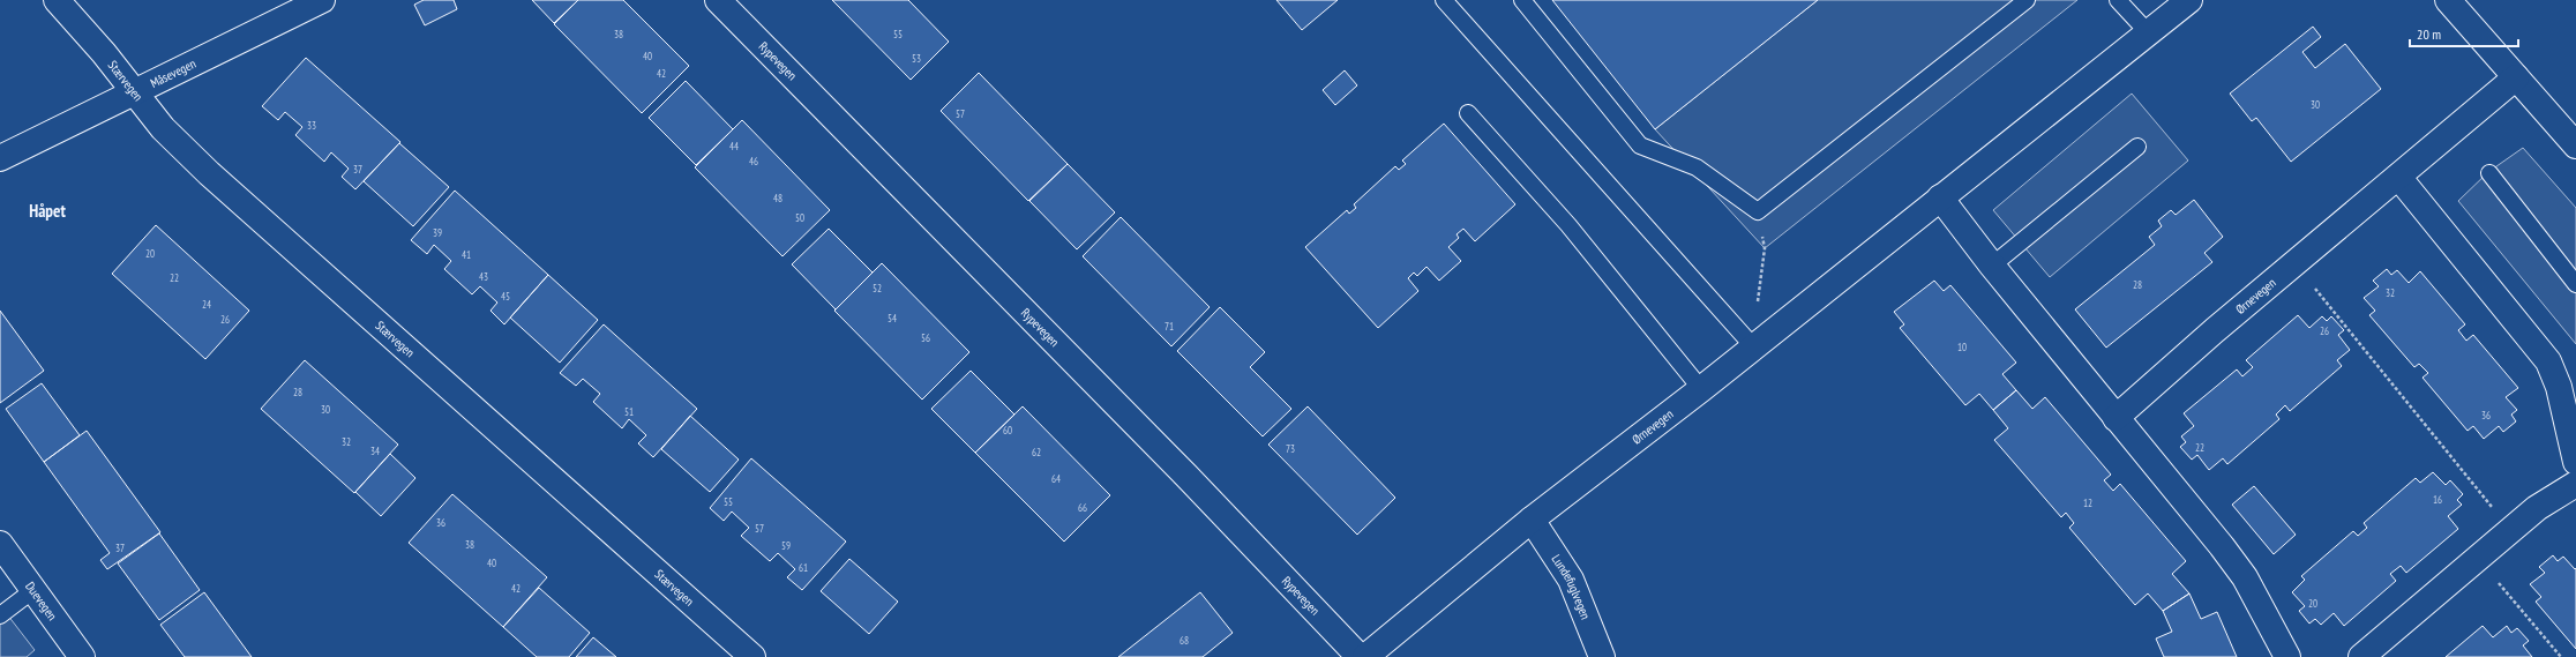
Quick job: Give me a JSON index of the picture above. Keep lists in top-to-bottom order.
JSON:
{
  "streets": {
    "street": [
      "Rypevegen",
      "Måsevegen",
      "Stærvegen",
      "Ørnevegen",
      "Lundefuglvegen",
      "Duevegen"
    ]
  },
  "crossings": [
    ["Måsevegen", "Stærvegen"],
    ["Ørnevegen", "Lundefuglvegen"]
  ],
  "districts": ["Håpet"],
  "house_numbers": [
    "38",
    "55",
    "40",
    "53",
    "42",
    "30",
    "57",
    "33",
    "44",
    "46",
    "37",
    "48",
    "50",
    "39",
    "20",
    "41",
    "43",
    "22",
    "28",
    "52",
    "32",
    "45",
    "24",
    "54",
    "26",
    "71",
    "26",
    "56",
    "10",
    "28",
    "30",
    "51",
    "36",
    "60",
    "32",
    "22",
    "73",
    "34",
    "62",
    "64",
    "16",
    "55",
    "12",
    "66",
    "36",
    "57",
    "38",
    "59",
    "37",
    "40",
    "61",
    "42",
    "20",
    "68"
  ],
  "scale_bar": "20 m"
}
